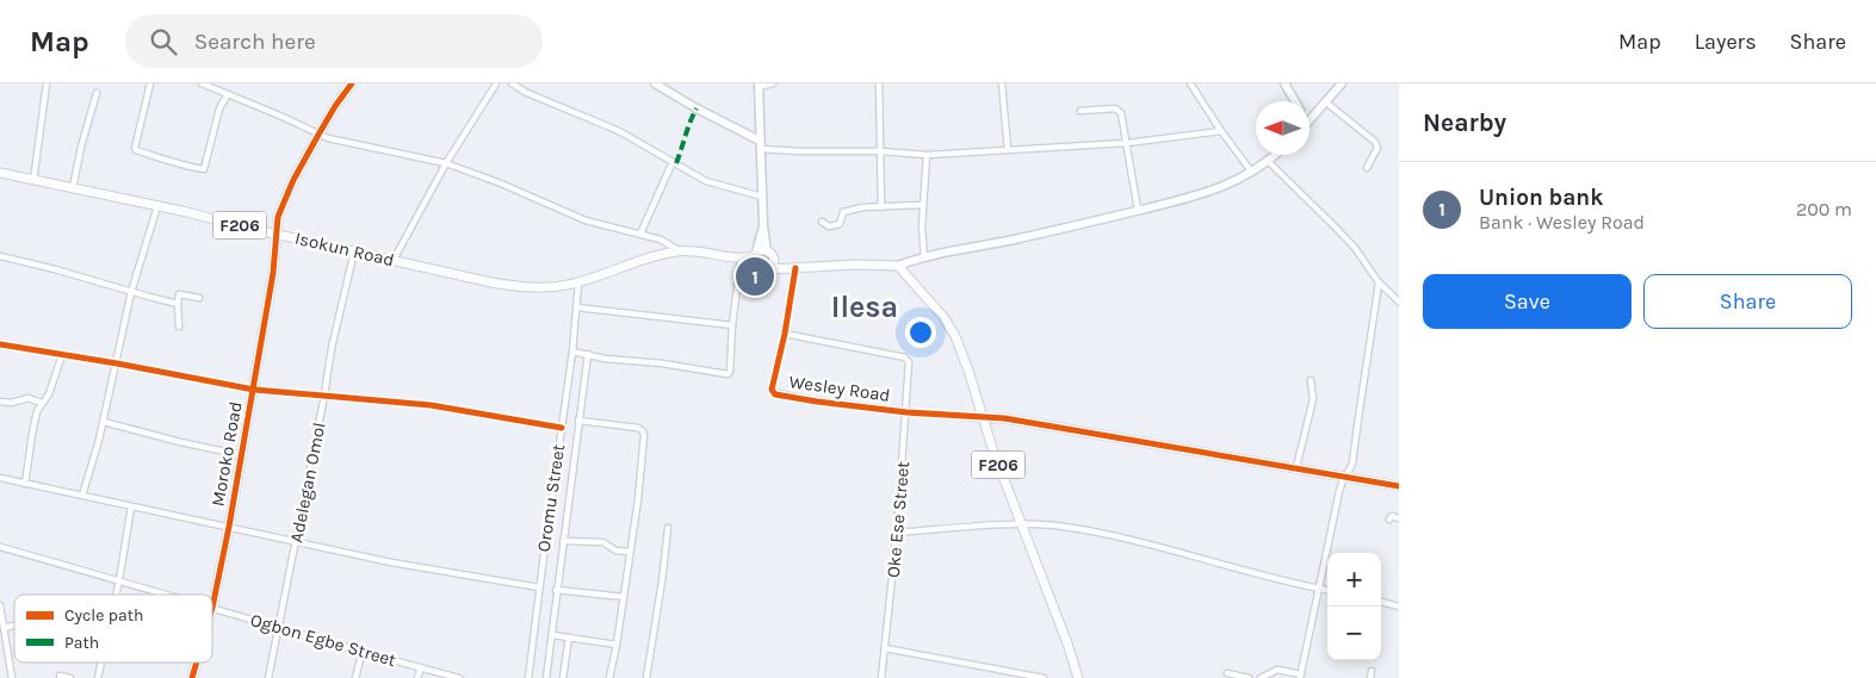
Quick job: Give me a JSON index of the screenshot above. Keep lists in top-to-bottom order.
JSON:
{
  "streets": {
    "main road": ["F206", "Isokun Road"],
    "street": [
      "Wesley Road",
      "Moroko Road",
      "Adelegan Omol",
      "Oromu Street",
      "Oke Ese Street",
      "Ogbon Egbe Street"
    ]
  },
  "crossings": [
    ["F206", "Isokun Road"],
    ["F206", "Wesley Road"],
    ["F206", "Oromu Street"],
    ["Isokun Road", "Moroko Road"],
    ["Isokun Road", "Adelegan Omol"],
    ["Isokun Road", "Oromu Street"],
    ["Wesley Road", "Oke Ese Street"],
    ["Moroko Road", "Ogbon Egbe Street"],
    ["Adelegan Omol", "Ogbon Egbe Street"]
  ],
  "districts": ["Ilesa"],
  "legend": ["Cycle path", "Path"],
  "north": "left",
  "page": {
    "header": "Map",
    "search": "Search here",
    "nav": ["Map", "Layers", "Share"],
    "heading": "Nearby",
    "list": [
      {
        "mark": "1",
        "name": "Union bank",
        "note": "Bank · Wesley Road",
        "value": "200 m"
      }
    ],
    "pins": "1",
    "buttons": ["Save", "Share"],
    "map_buttons": ["+", "−"]
  }
}
